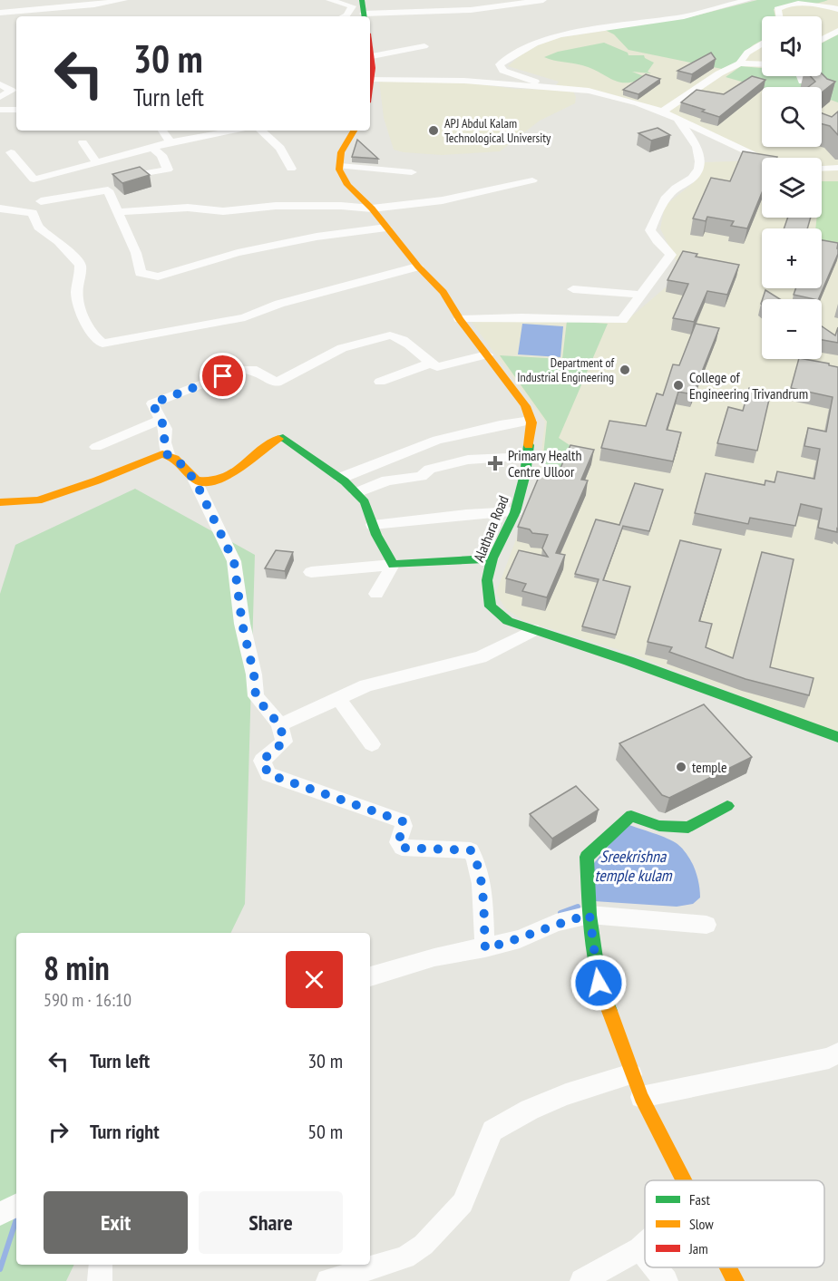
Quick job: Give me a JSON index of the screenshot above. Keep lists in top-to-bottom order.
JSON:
{
  "streets": {
    "street": ["Alathara Road"]
  },
  "water": ["Sreekrishna temple kulam"],
  "places": {
    "other": [
      "APJ Abdul Kalam Technological University",
      "Department of Industrial Engineering",
      "College of Engineering Trivandrum",
      "temple"
    ],
    "health": ["Primary Health Centre Ulloor"]
  },
  "legend": ["Fast", "Slow", "Jam"],
  "page": {
    "map_buttons": ["+", "−"],
    "turn": ["30 m", "Turn left"],
    "heading": ["8 min", "590 m · 16:10"],
    "list": [
      {
        "name": "Turn left",
        "value": "30 m"
      },
      {
        "name": "Turn right",
        "value": "50 m"
      }
    ],
    "buttons": ["Exit", "Share"]
  }
}
